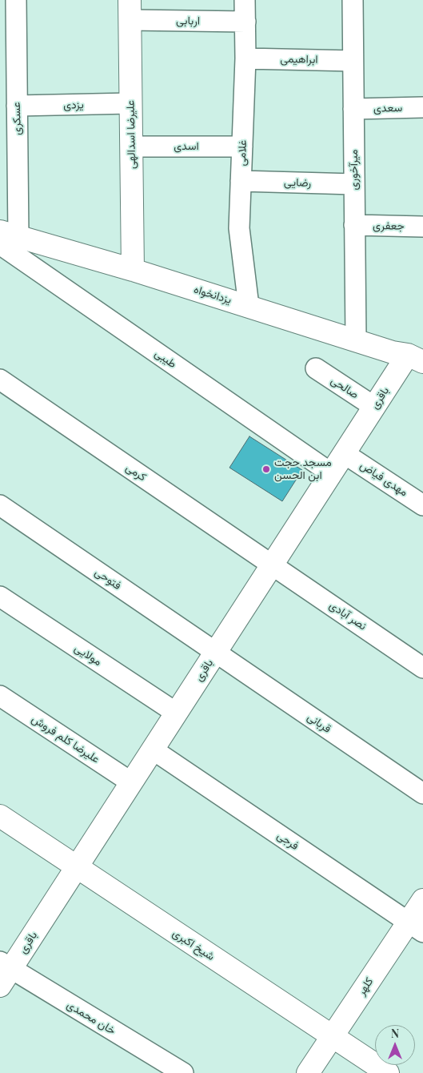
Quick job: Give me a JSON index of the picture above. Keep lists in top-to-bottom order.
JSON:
{
  "streets": {
    "street": [
      "اربابی",
      "ابراهیمی",
      "یزدی",
      "سعدی",
      "عسکری",
      "علیرضا اسدالهی",
      "اسدی",
      "غلامی",
      "میرآخوری",
      "رضایی",
      "جعفری",
      "یزدانخواه",
      "طیبی",
      "صالحی",
      "باقری",
      "کرمی",
      "مهدی فیاض",
      "فتوحی",
      "نصر آبادی",
      "مولایی",
      "قربانی",
      "علیرضا کلم فروش",
      "فرجی",
      "شیخ اکبری",
      "کلهر",
      "خان محمدی"
    ]
  },
  "crossings": [
    ["اربابی", "علیرضا اسدالهی"],
    ["اربابی", "غلامی"],
    ["ابراهیمی", "غلامی"],
    ["ابراهیمی", "میرآخوری"],
    ["یزدی", "عسکری"],
    ["یزدی", "علیرضا اسدالهی"],
    ["سعدی", "میرآخوری"],
    ["عسکری", "یزدانخواه"],
    ["عسکری", "طیبی"],
    ["علیرضا اسدالهی", "اسدی"],
    ["علیرضا اسدالهی", "یزدانخواه"],
    ["اسدی", "غلامی"],
    ["غلامی", "رضایی"],
    ["غلامی", "یزدانخواه"],
    ["میرآخوری", "رضایی"],
    ["میرآخوری", "جعفری"],
    ["میرآخوری", "یزدانخواه"],
    ["یزدانخواه", "طیبی"],
    ["یزدانخواه", "باقری"],
    ["طیبی", "باقری"],
    ["صالحی", "باقری"],
    ["باقری", "کرمی"],
    ["باقری", "مهدی فیاض"],
    ["باقری", "فتوحی"],
    ["باقری", "نصر آبادی"],
    ["باقری", "مولایی"],
    ["باقری", "قربانی"],
    ["باقری", "علیرضا کلم فروش"],
    ["باقری", "فرجی"],
    ["باقری", "شیخ اکبری"],
    ["باقری", "خان محمدی"],
    ["کرمی", "نصر آبادی"],
    ["فتوحی", "قربانی"],
    ["فرجی", "کلهر"],
    ["شیخ اکبری", "کلهر"]
  ],
  "places": ["مسجد حجت ابن الحسن"],
  "north": "top"
}
